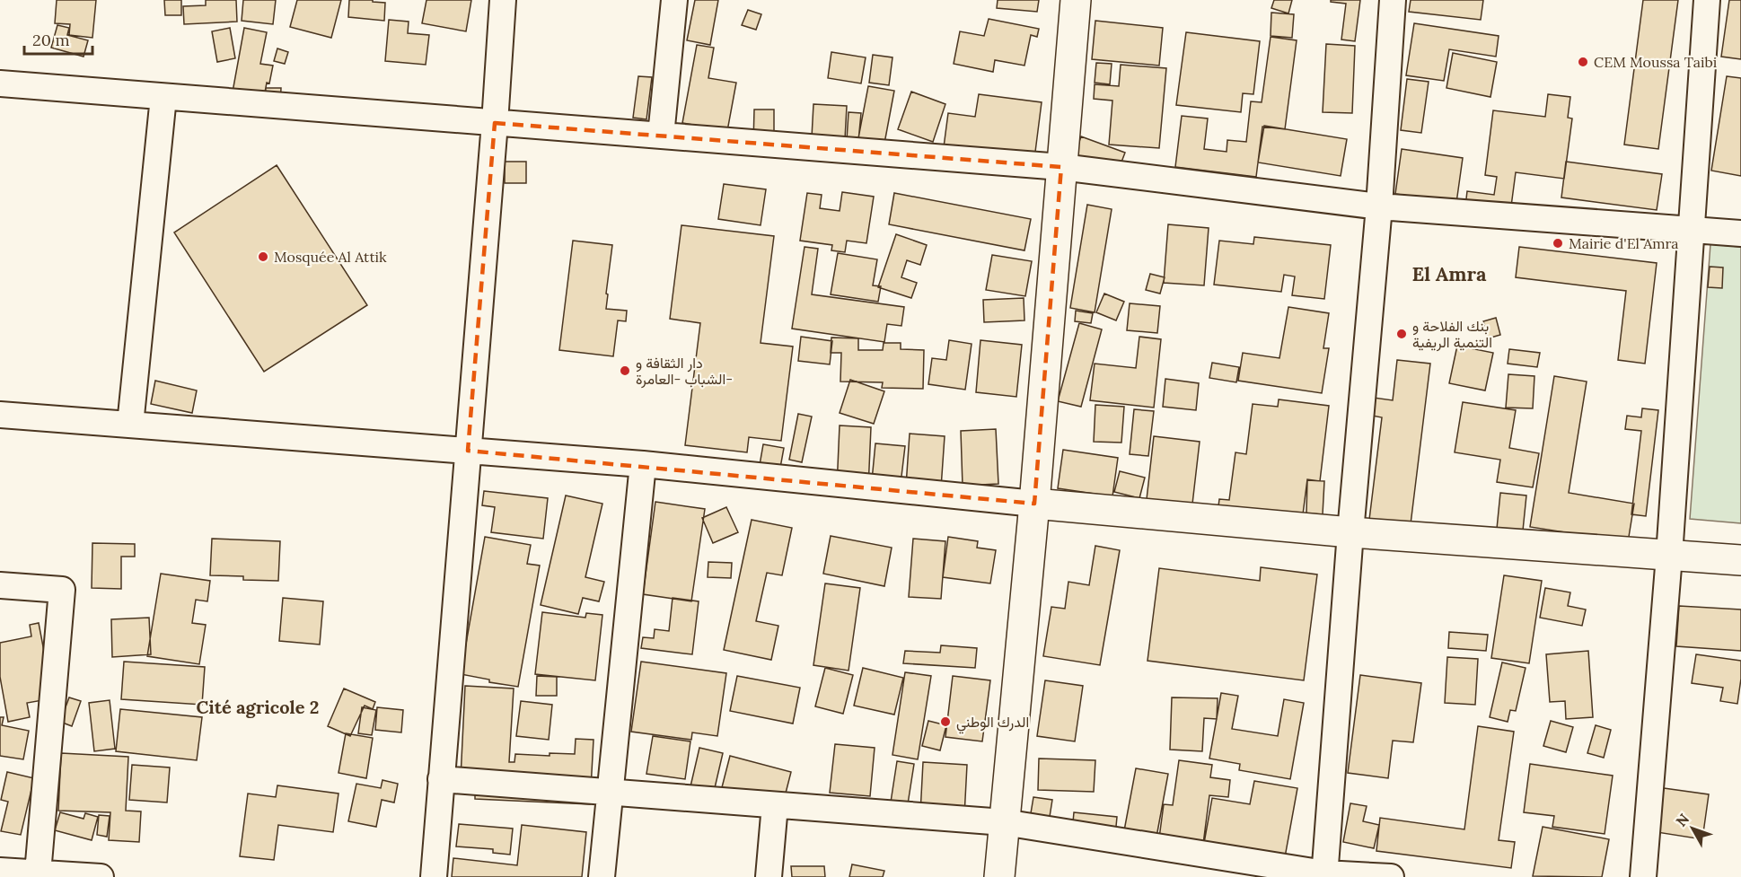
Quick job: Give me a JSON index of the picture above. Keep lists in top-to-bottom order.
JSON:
{
  "districts": ["El Amra", "Cité agricole 2"],
  "places": [
    "CEM Moussa Taibi",
    "Mairie d'El Amra",
    "Mosquée Al Attik",
    "بنك الفلاحة و التنمية الريفية",
    "دار الثقافة و الشباب -العامرة-",
    "الدرك الوطني"
  ],
  "scale_bar": "20 m",
  "north": "top left"
}
